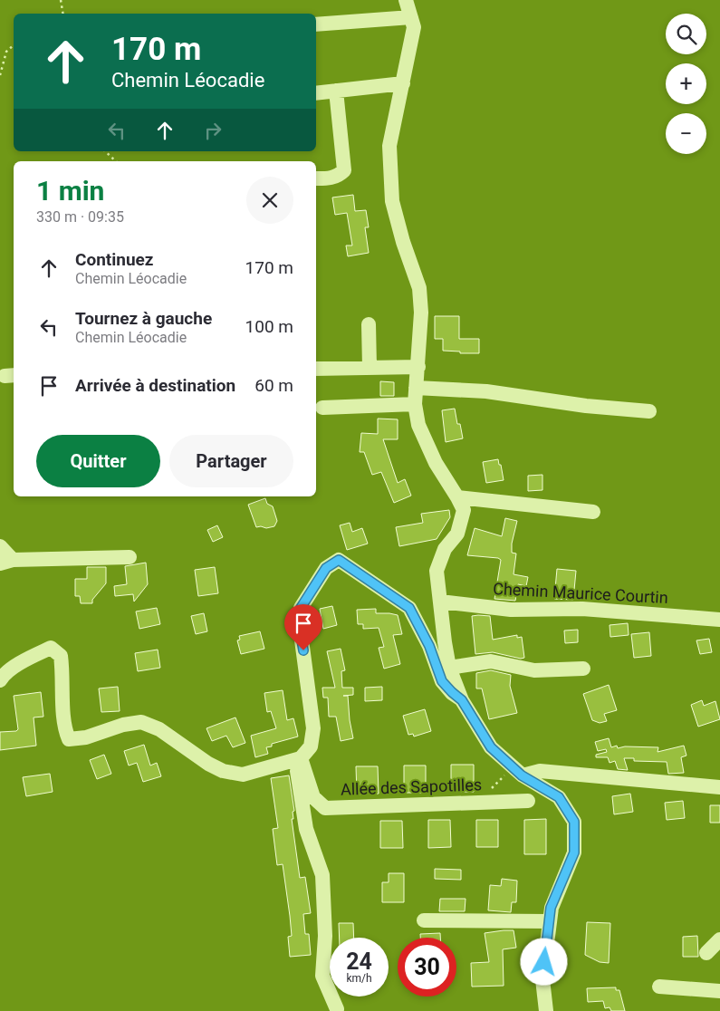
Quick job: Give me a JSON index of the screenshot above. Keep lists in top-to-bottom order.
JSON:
{
  "streets": {
    "street": ["Chemin Maurice Courtin", "Allée des Sapotilles"]
  },
  "page": {
    "map_buttons": ["+", "−"],
    "turn": ["170 m", "Chemin Léocadie"],
    "heading": ["1 min", "330 m · 09:35"],
    "list": [
      {
        "name": "Continuez",
        "note": "Chemin Léocadie",
        "value": "170 m"
      },
      {
        "name": "Tournez à gauche",
        "note": "Chemin Léocadie",
        "value": "100 m"
      },
      {
        "name": "Arrivée à destination",
        "value": "60 m"
      }
    ],
    "buttons": ["Quitter", "Partager"],
    "speed": "24 km/h",
    "limit": "30"
  }
}
